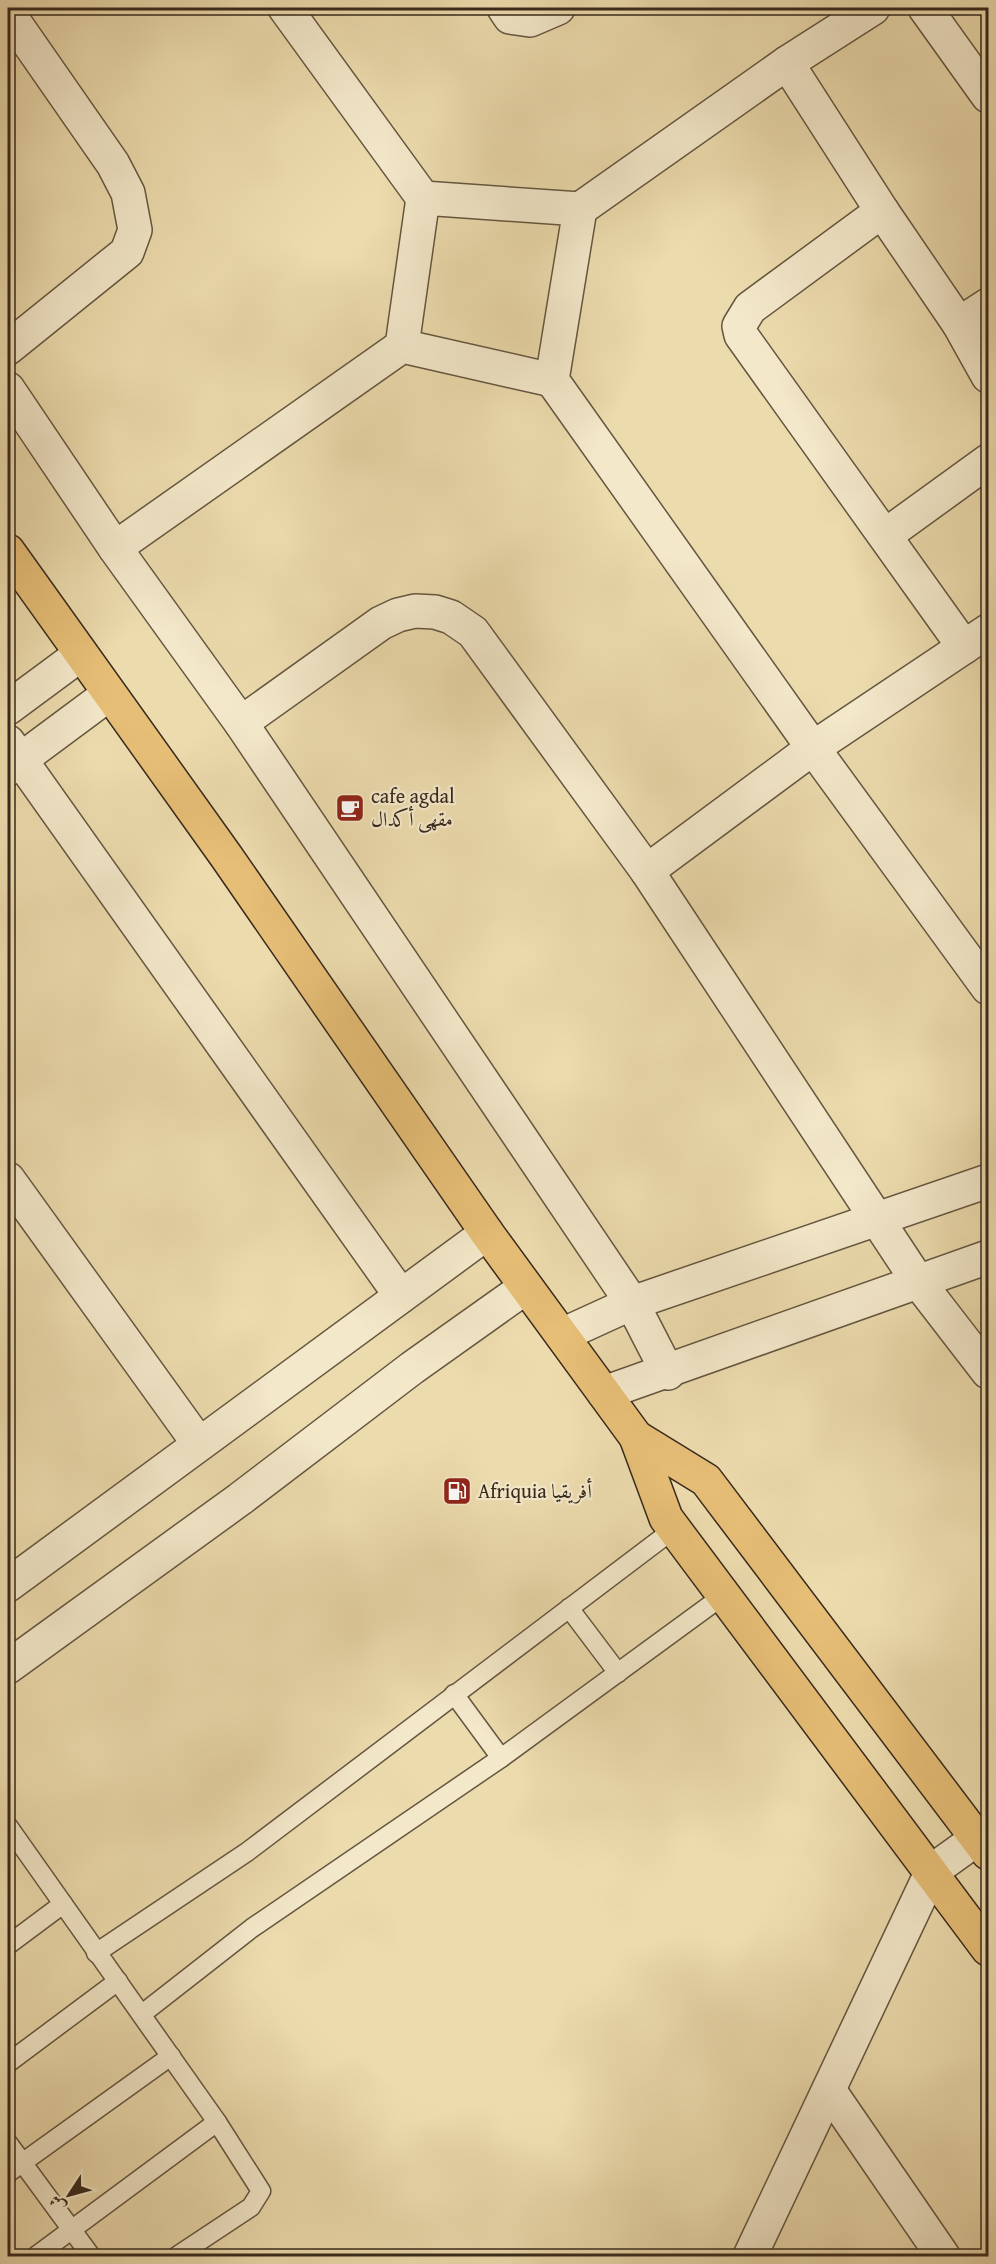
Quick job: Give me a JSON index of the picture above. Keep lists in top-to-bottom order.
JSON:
{
  "places": {
    "cafe": ["cafe agdal مقهى أكدال"],
    "fuel station": ["Afriquia أفريقيا"]
  },
  "north": "bottom left"
}
